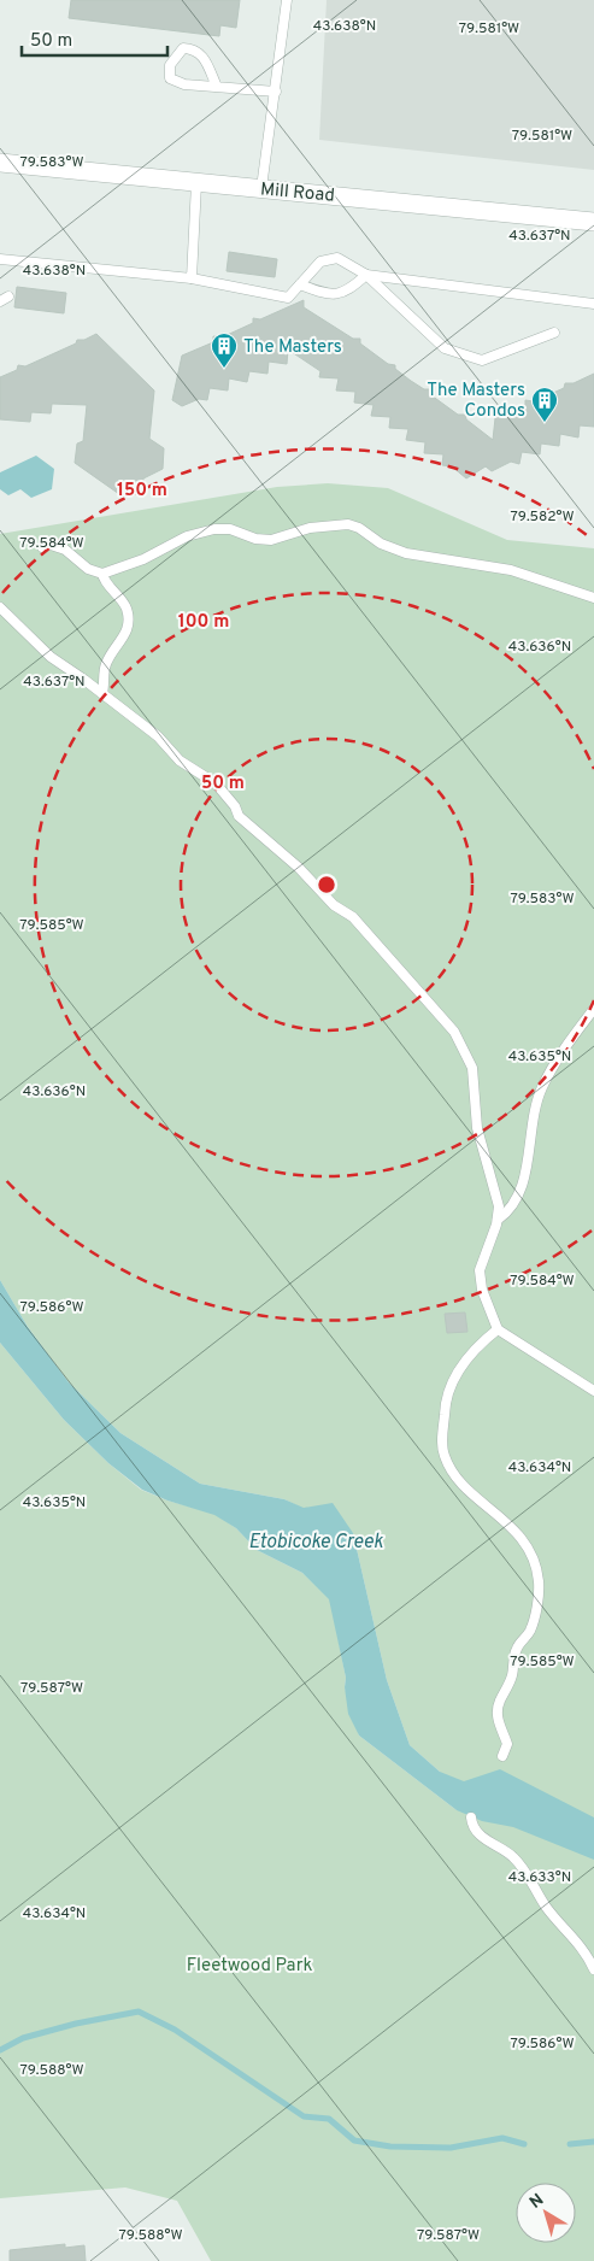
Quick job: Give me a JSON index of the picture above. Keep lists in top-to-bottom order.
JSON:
{
  "streets": {
    "street": ["Mill Road"]
  },
  "water": ["Etobicoke Creek"],
  "parks": ["Fleetwood Park"],
  "places": {
    "building": ["The Masters", "The Masters Condos"]
  },
  "scale_bar": "50 m",
  "north": "top left",
  "coordinates": [
    "43.638°N",
    "79.581°W",
    "79.583°W",
    "43.637°N",
    "79.582°W",
    "79.584°W",
    "43.636°N",
    "79.585°W",
    "43.635°N",
    "79.586°W",
    "43.634°N",
    "79.587°W",
    "43.633°N",
    "79.588°W"
  ],
  "rings": ["150 m", "100 m", "50 m"]
}
